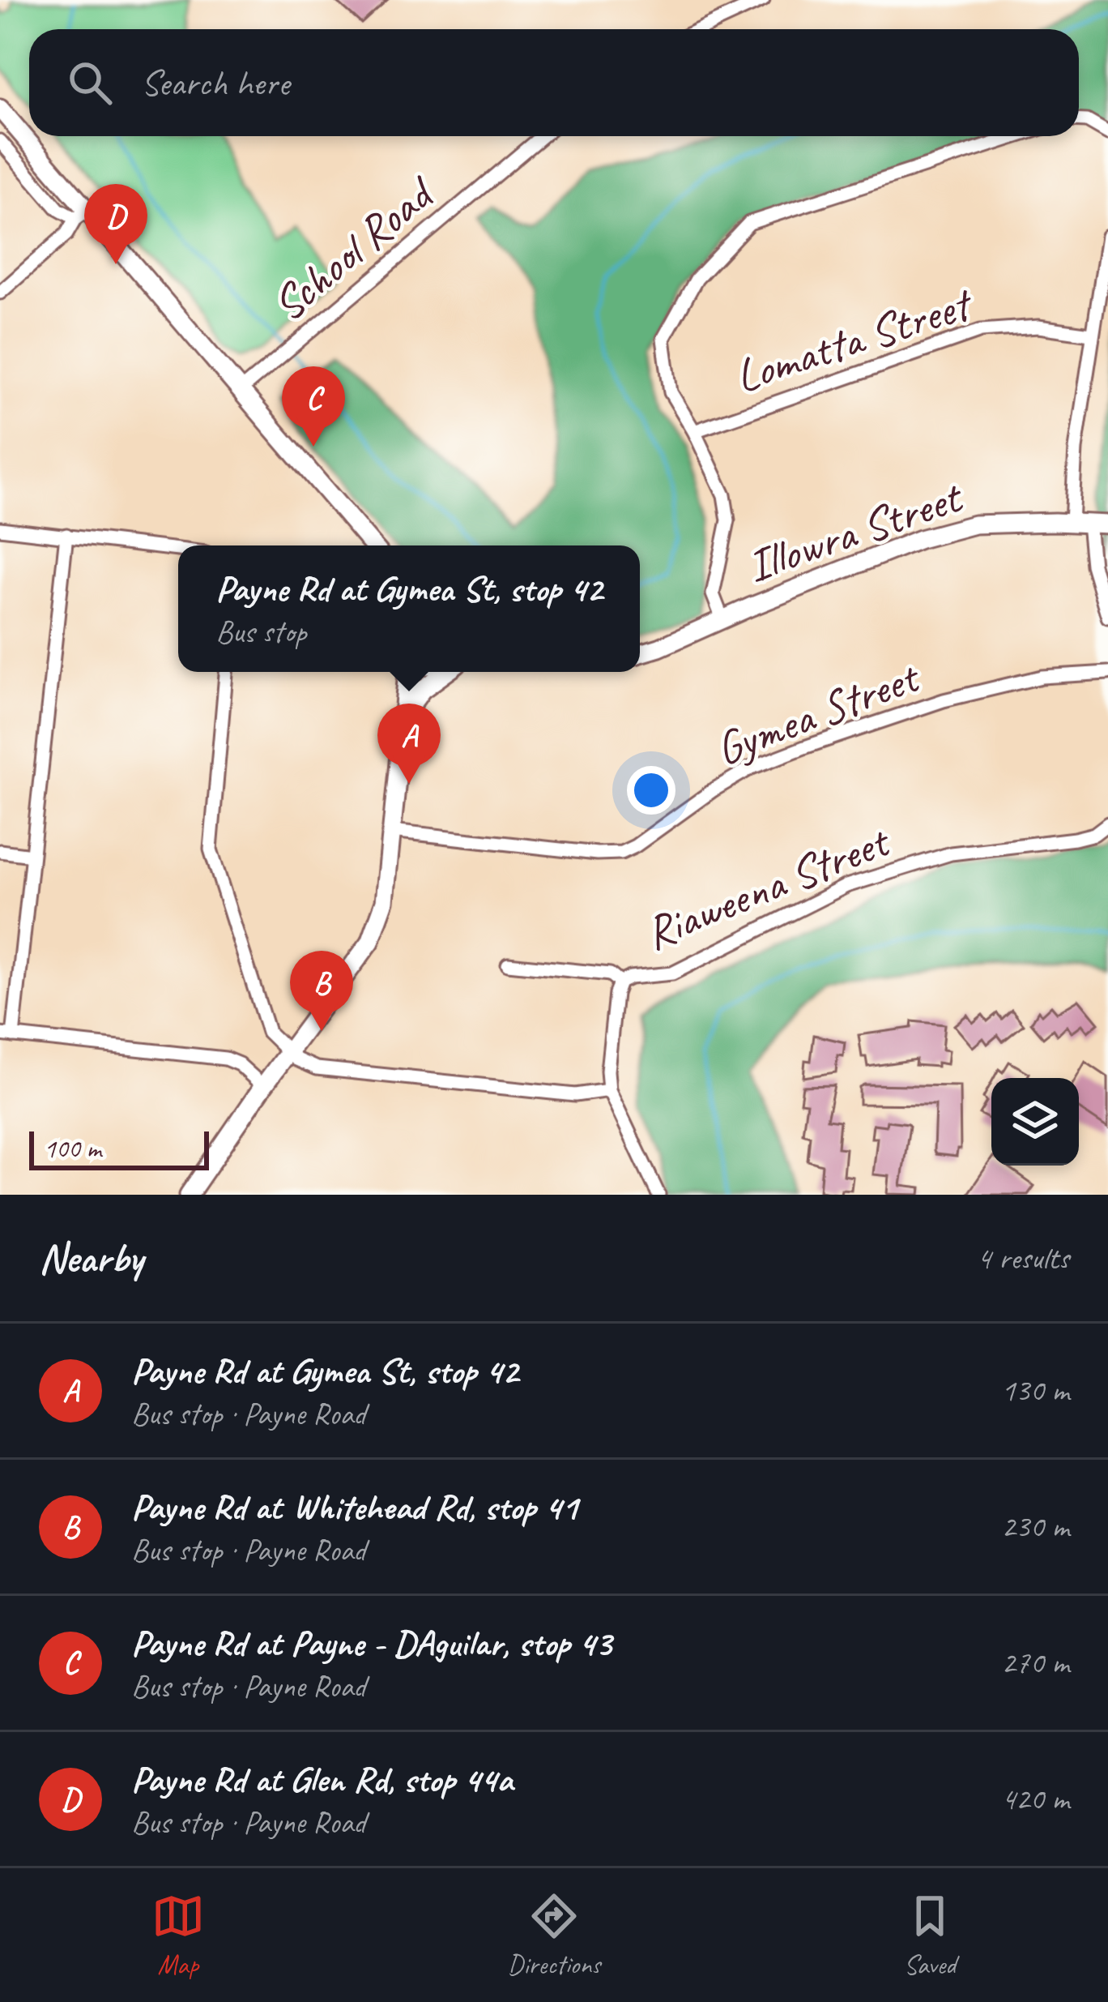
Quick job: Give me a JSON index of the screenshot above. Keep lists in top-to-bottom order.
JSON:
{
  "streets": {
    "main road": ["Illowra Street"],
    "street": [
      "School Road",
      "Lomatta Street",
      "Gymea Street",
      "Riaweena Street"
    ]
  },
  "scale_bar": "100 m",
  "page": {
    "search": "Search here",
    "pins": [
      "D",
      "C",
      "A",
      "B"
    ],
    "popup": ["Payne Rd at Gymea St, stop 42", "Bus stop"],
    "scale": "100 m",
    "heading": ["Nearby", "4 results"],
    "list": [
      {
        "mark": "A",
        "name": "Payne Rd at Gymea St, stop 42",
        "note": "Bus stop · Payne Road",
        "value": "130 m"
      },
      {
        "mark": "B",
        "name": "Payne Rd at Whitehead Rd, stop 41",
        "note": "Bus stop · Payne Road",
        "value": "230 m"
      },
      {
        "mark": "C",
        "name": "Payne Rd at Payne - DAguilar, stop 43",
        "note": "Bus stop · Payne Road",
        "value": "270 m"
      },
      {
        "mark": "D",
        "name": "Payne Rd at Glen Rd, stop 44a",
        "note": "Bus stop · Payne Road",
        "value": "420 m"
      }
    ],
    "nav": ["Map", "Directions", "Saved"]
  }
}
